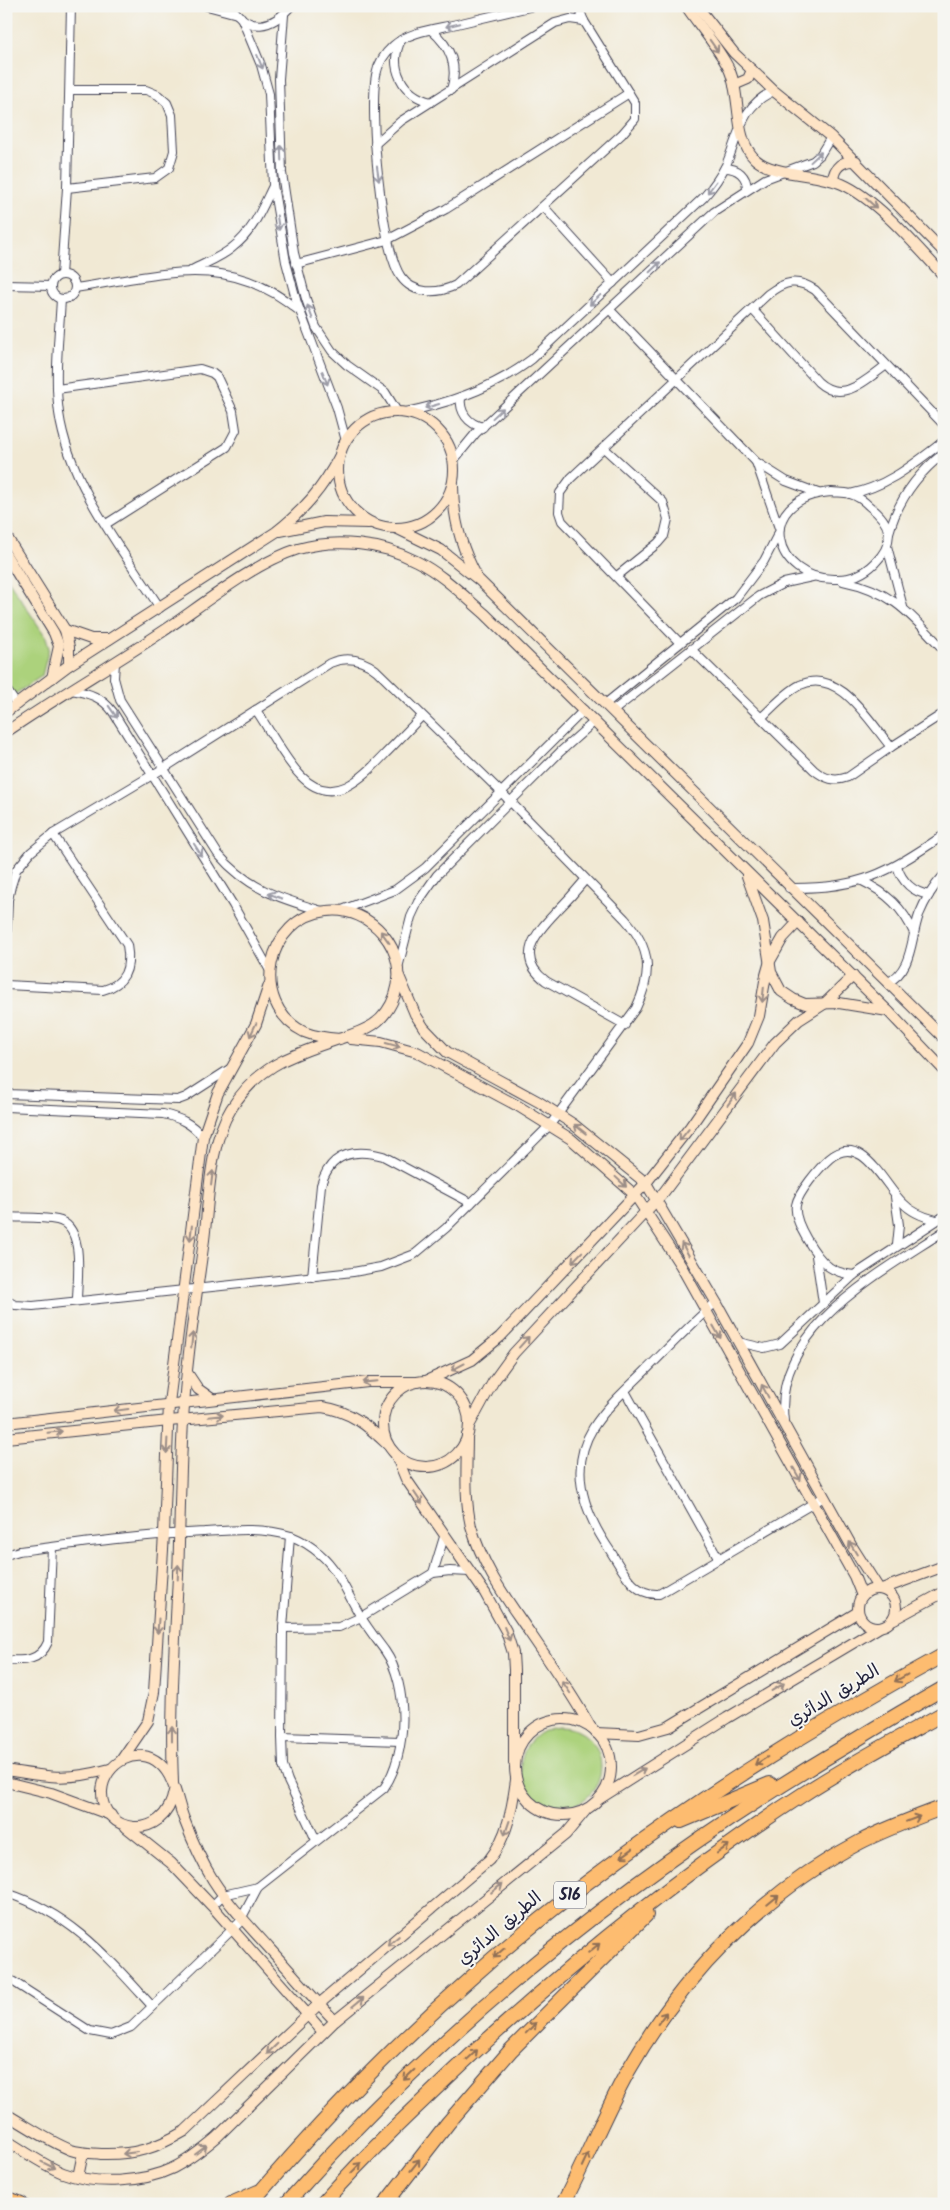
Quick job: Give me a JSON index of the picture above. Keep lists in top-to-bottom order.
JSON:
{
  "streets": {
    "highway": ["الطريق الدائري", "516"]
  },
  "crossings": [
    ["الطريق الدائري", "516"]
  ]
}
